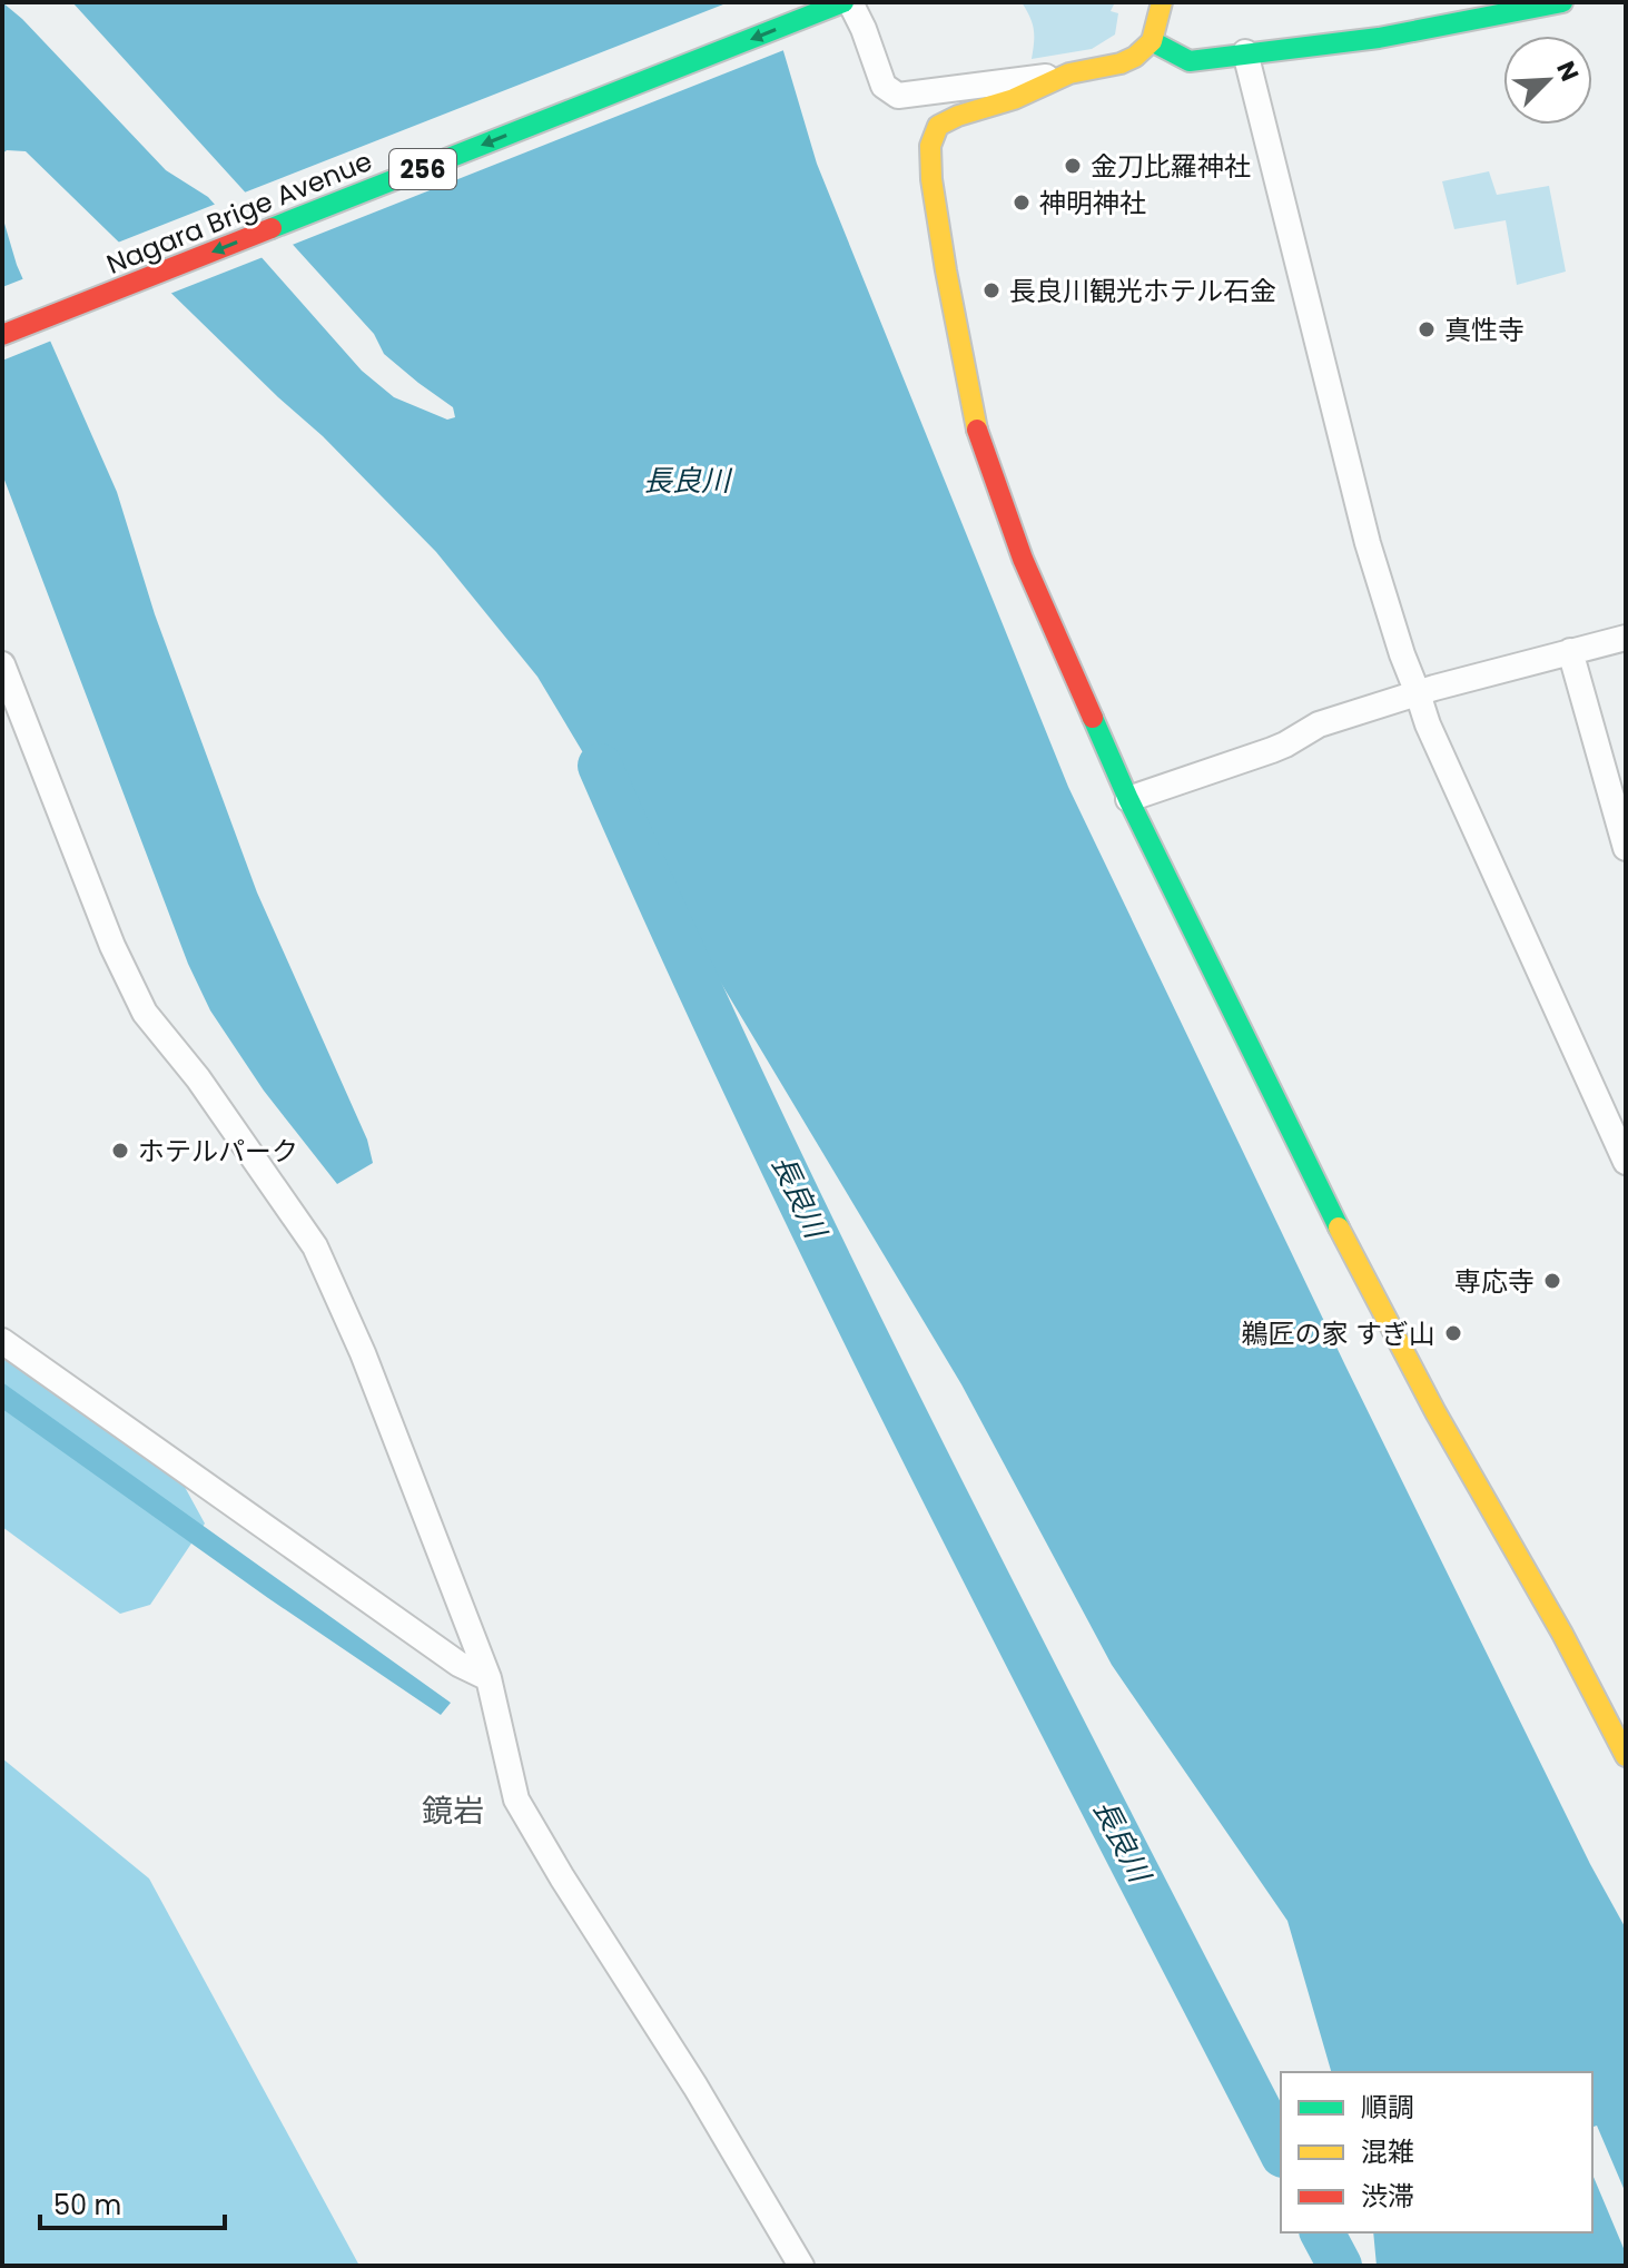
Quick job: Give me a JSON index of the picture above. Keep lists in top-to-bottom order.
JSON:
{
  "streets": {
    "main road": ["256", "Nagara Brige Avenue"]
  },
  "districts": ["鏡岩"],
  "water": ["長良川"],
  "places": [
    "金刀比羅神社",
    "神明神社",
    "長良川観光ホテル石金",
    "真性寺",
    "ホテルパーク",
    "専応寺",
    "鵜匠の家 すぎ山"
  ],
  "legend": ["順調", "混雑", "渋滞"],
  "scale_bar": "50 m",
  "north": "top right"
}
